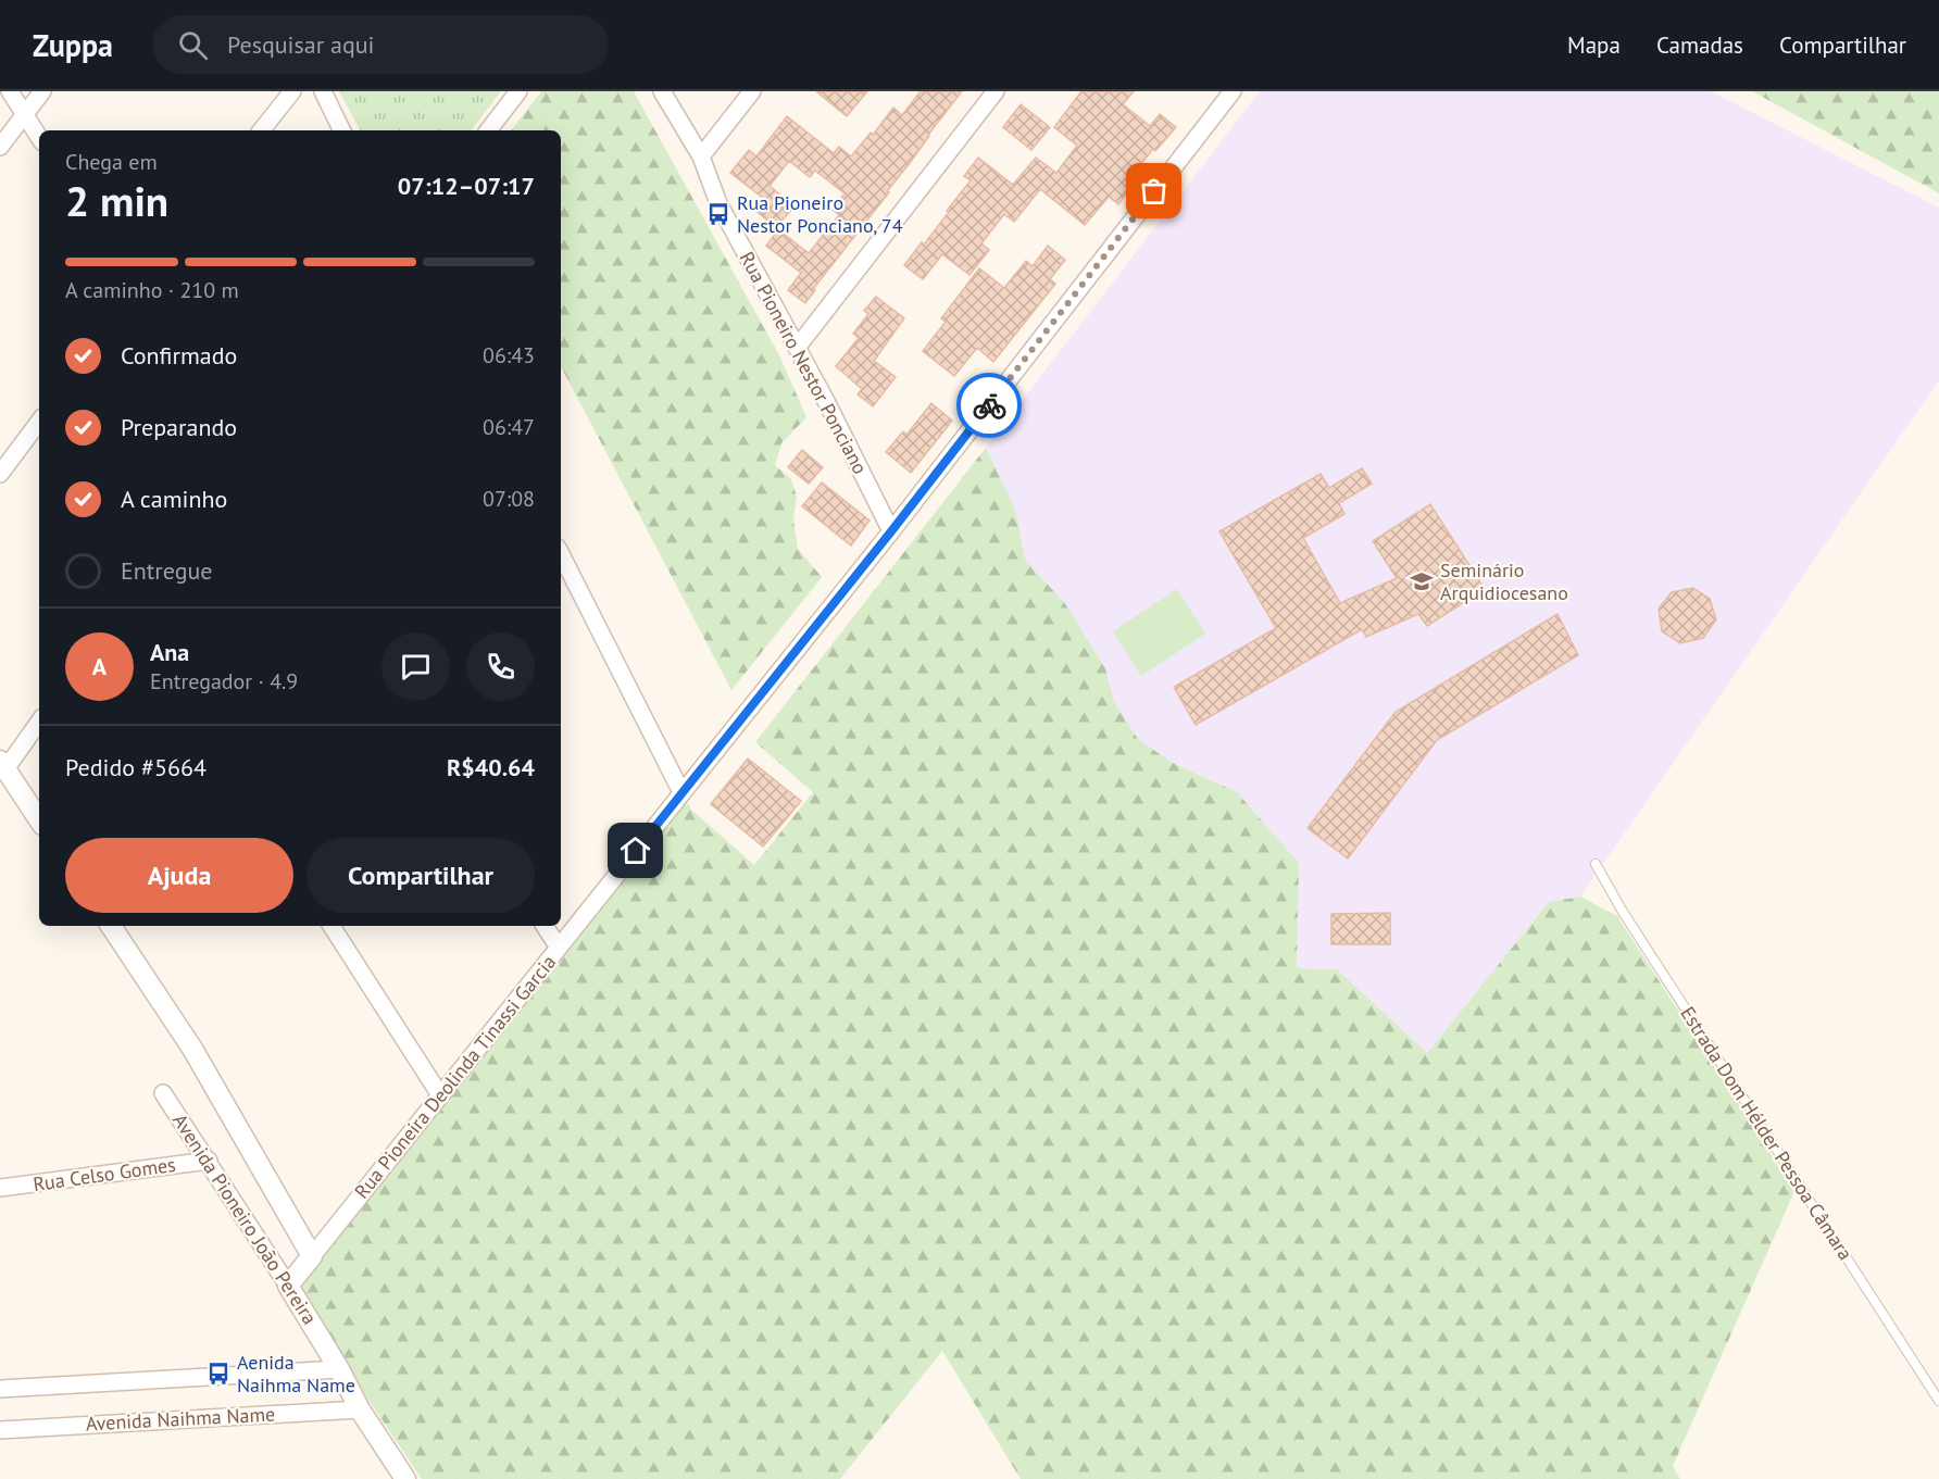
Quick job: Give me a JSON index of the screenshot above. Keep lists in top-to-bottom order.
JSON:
{
  "streets": {
    "street": [
      "Rua Pioneiro Nestor Ponciano",
      "Rua Pioneira Deolinda Tinassi Garcia",
      "Rua Celso Gomes",
      "Avenida Pioneiro João Pereira",
      "Avenida Naihma Name"
    ],
    "lane": ["Estrada Dom Hélder Pessoa Câmara"]
  },
  "crossings": [
    ["Rua Pioneiro Nestor Ponciano", "Rua Pioneira Deolinda Tinassi Garcia"],
    ["Rua Pioneira Deolinda Tinassi Garcia", "Avenida Pioneiro João Pereira"],
    ["Rua Celso Gomes", "Avenida Pioneiro João Pereira"],
    ["Avenida Pioneiro João Pereira", "Avenida Naihma Name"]
  ],
  "places": {
    "bus stop": ["Rua Pioneiro Nestor Ponciano, 74", "Aenida Naihma Name"],
    "school or university": ["Seminário Arquidiocesano"]
  },
  "page": {
    "header": "Zuppa",
    "search": "Pesquisar aqui",
    "nav": ["Mapa", "Camadas", "Compartilhar"],
    "heading": ["2 min", "Chega em", "07:12–07:17"],
    "panel": [
      "Ana",
      "Entregador · 4.9",
      "Pedido #5664",
      "R$40.64"
    ],
    "bar": "A caminho · 210 m",
    "list": [
      ["Confirmado", "06:43"],
      ["Preparando", "06:47"],
      ["A caminho", "07:08"],
      "Entregue"
    ],
    "round": "A",
    "buttons": ["Ajuda", "Compartilhar"]
  }
}
